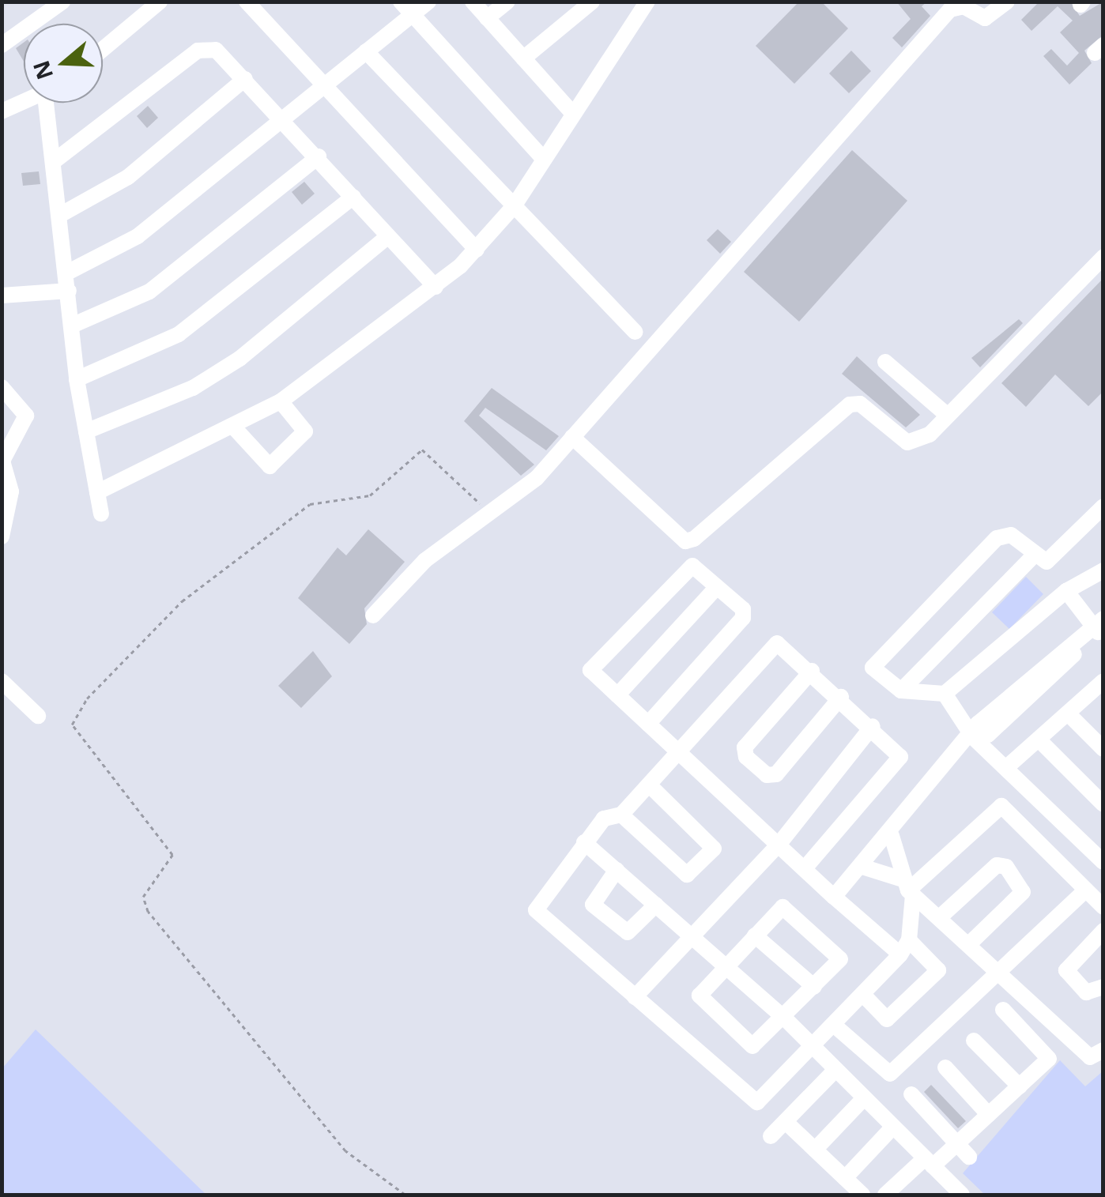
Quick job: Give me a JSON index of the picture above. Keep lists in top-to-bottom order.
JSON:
{
  "north": "left"
}
